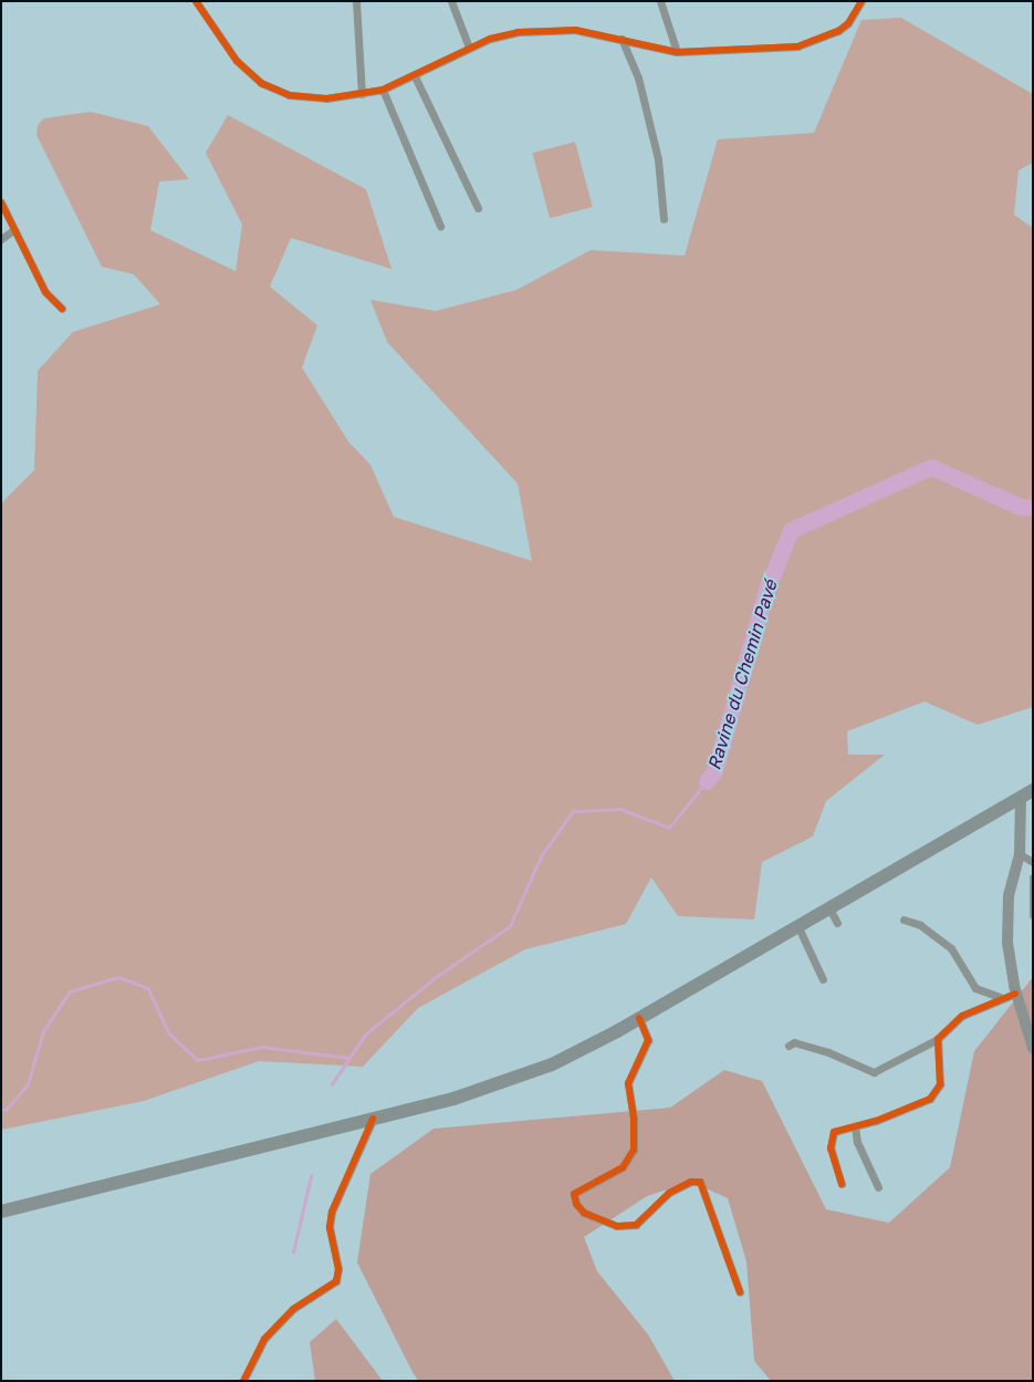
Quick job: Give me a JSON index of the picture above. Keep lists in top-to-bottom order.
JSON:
{
  "water": ["Ravine du Chemin Pavé"]
}
